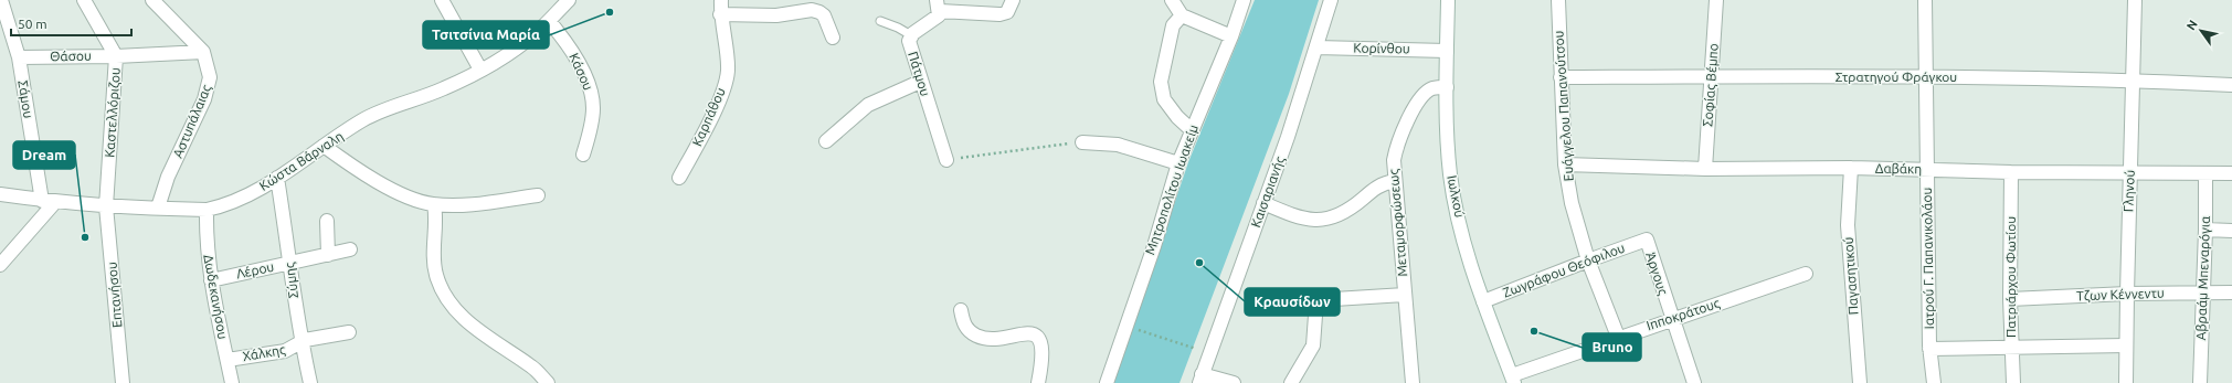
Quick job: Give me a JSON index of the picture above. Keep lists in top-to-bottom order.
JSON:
{
  "streets": {
    "street": [
      "Κορίνθου",
      "Θάσου",
      "Κάσου",
      "Πάτμου",
      "Στρατηγού Φράγκου",
      "Σοφίας Βέμπο",
      "Σάμου",
      "Ευάγγελου Παπανούτσου",
      "Καστελλόριζου",
      "Καρπάθου",
      "Αστυπάλαιας",
      "Κώστα Βάρναλη",
      "Δαβάκη",
      "Μητροπολίτου Ιωακείμ",
      "Γληνού",
      "Καισαριανής",
      "Ιωλκού",
      "Μεταμορφώσεως",
      "Ιατρού Γ. Παπανικολάου",
      "Λέρου",
      "Ζωγράφου Θεόφιλου",
      "Άργους",
      "Παγασητικού",
      "Πατριάρχου Φωτίου",
      "Αβραάμ Μπεναρόγια",
      "Σύμης",
      "Επτανήσου",
      "Τζων Κέννεντυ",
      "Δωδεκανήσου",
      "Ιπποκράτους",
      "Χάλκης"
    ]
  },
  "crossings": [
    ["Κορίνθου", "Καισαριανής"],
    ["Κορίνθου", "Ιωλκού"],
    ["Θάσου", "Σάμου"],
    ["Θάσου", "Καστελλόριζου"],
    ["Θάσου", "Αστυπάλαιας"],
    ["Κάσου", "Κώστα Βάρναλη"],
    ["Στρατηγού Φράγκου", "Σοφίας Βέμπο"],
    ["Στρατηγού Φράγκου", "Ευάγγελου Παπανούτσου"],
    ["Στρατηγού Φράγκου", "Γληνού"],
    ["Στρατηγού Φράγκου", "Ιατρού Γ. Παπανικολάου"],
    ["Σοφίας Βέμπο", "Δαβάκη"],
    ["Σάμου", "Κώστα Βάρναλη"],
    ["Ευάγγελου Παπανούτσου", "Δαβάκη"],
    ["Ευάγγελου Παπανούτσου", "Ζωγράφου Θεόφιλου"],
    ["Ευάγγελου Παπανούτσου", "Ιπποκράτους"],
    ["Καστελλόριζου", "Κώστα Βάρναλη"],
    ["Καστελλόριζου", "Επτανήσου"],
    ["Αστυπάλαιας", "Κώστα Βάρναλη"],
    ["Κώστα Βάρναλη", "Σύμης"],
    ["Κώστα Βάρναλη", "Επτανήσου"],
    ["Κώστα Βάρναλη", "Δωδεκανήσου"],
    ["Δαβάκη", "Γληνού"],
    ["Δαβάκη", "Ιατρού Γ. Παπανικολάου"],
    ["Δαβάκη", "Παγασητικού"],
    ["Δαβάκη", "Πατριάρχου Φωτίου"],
    ["Δαβάκη", "Αβραάμ Μπεναρόγια"],
    ["Γληνού", "Τζων Κέννεντυ"],
    ["Ιωλκού", "Μεταμορφώσεως"],
    ["Ιωλκού", "Ζωγράφου Θεόφιλου"],
    ["Ιωλκού", "Ιπποκράτους"],
    ["Λέρου", "Σύμης"],
    ["Λέρου", "Δωδεκανήσου"],
    ["Ζωγράφου Θεόφιλου", "Άργους"],
    ["Άργους", "Ιπποκράτους"],
    ["Πατριάρχου Φωτίου", "Τζων Κέννεντυ"],
    ["Αβραάμ Μπεναρόγια", "Τζων Κέννεντυ"],
    ["Σύμης", "Χάλκης"],
    ["Δωδεκανήσου", "Χάλκης"]
  ],
  "places": [
    "Τσιτσίνια Μαρία",
    "Dream",
    "Κραυσίδων",
    "Bruno"
  ],
  "scale_bar": "50 m",
  "north": "top left"
}
